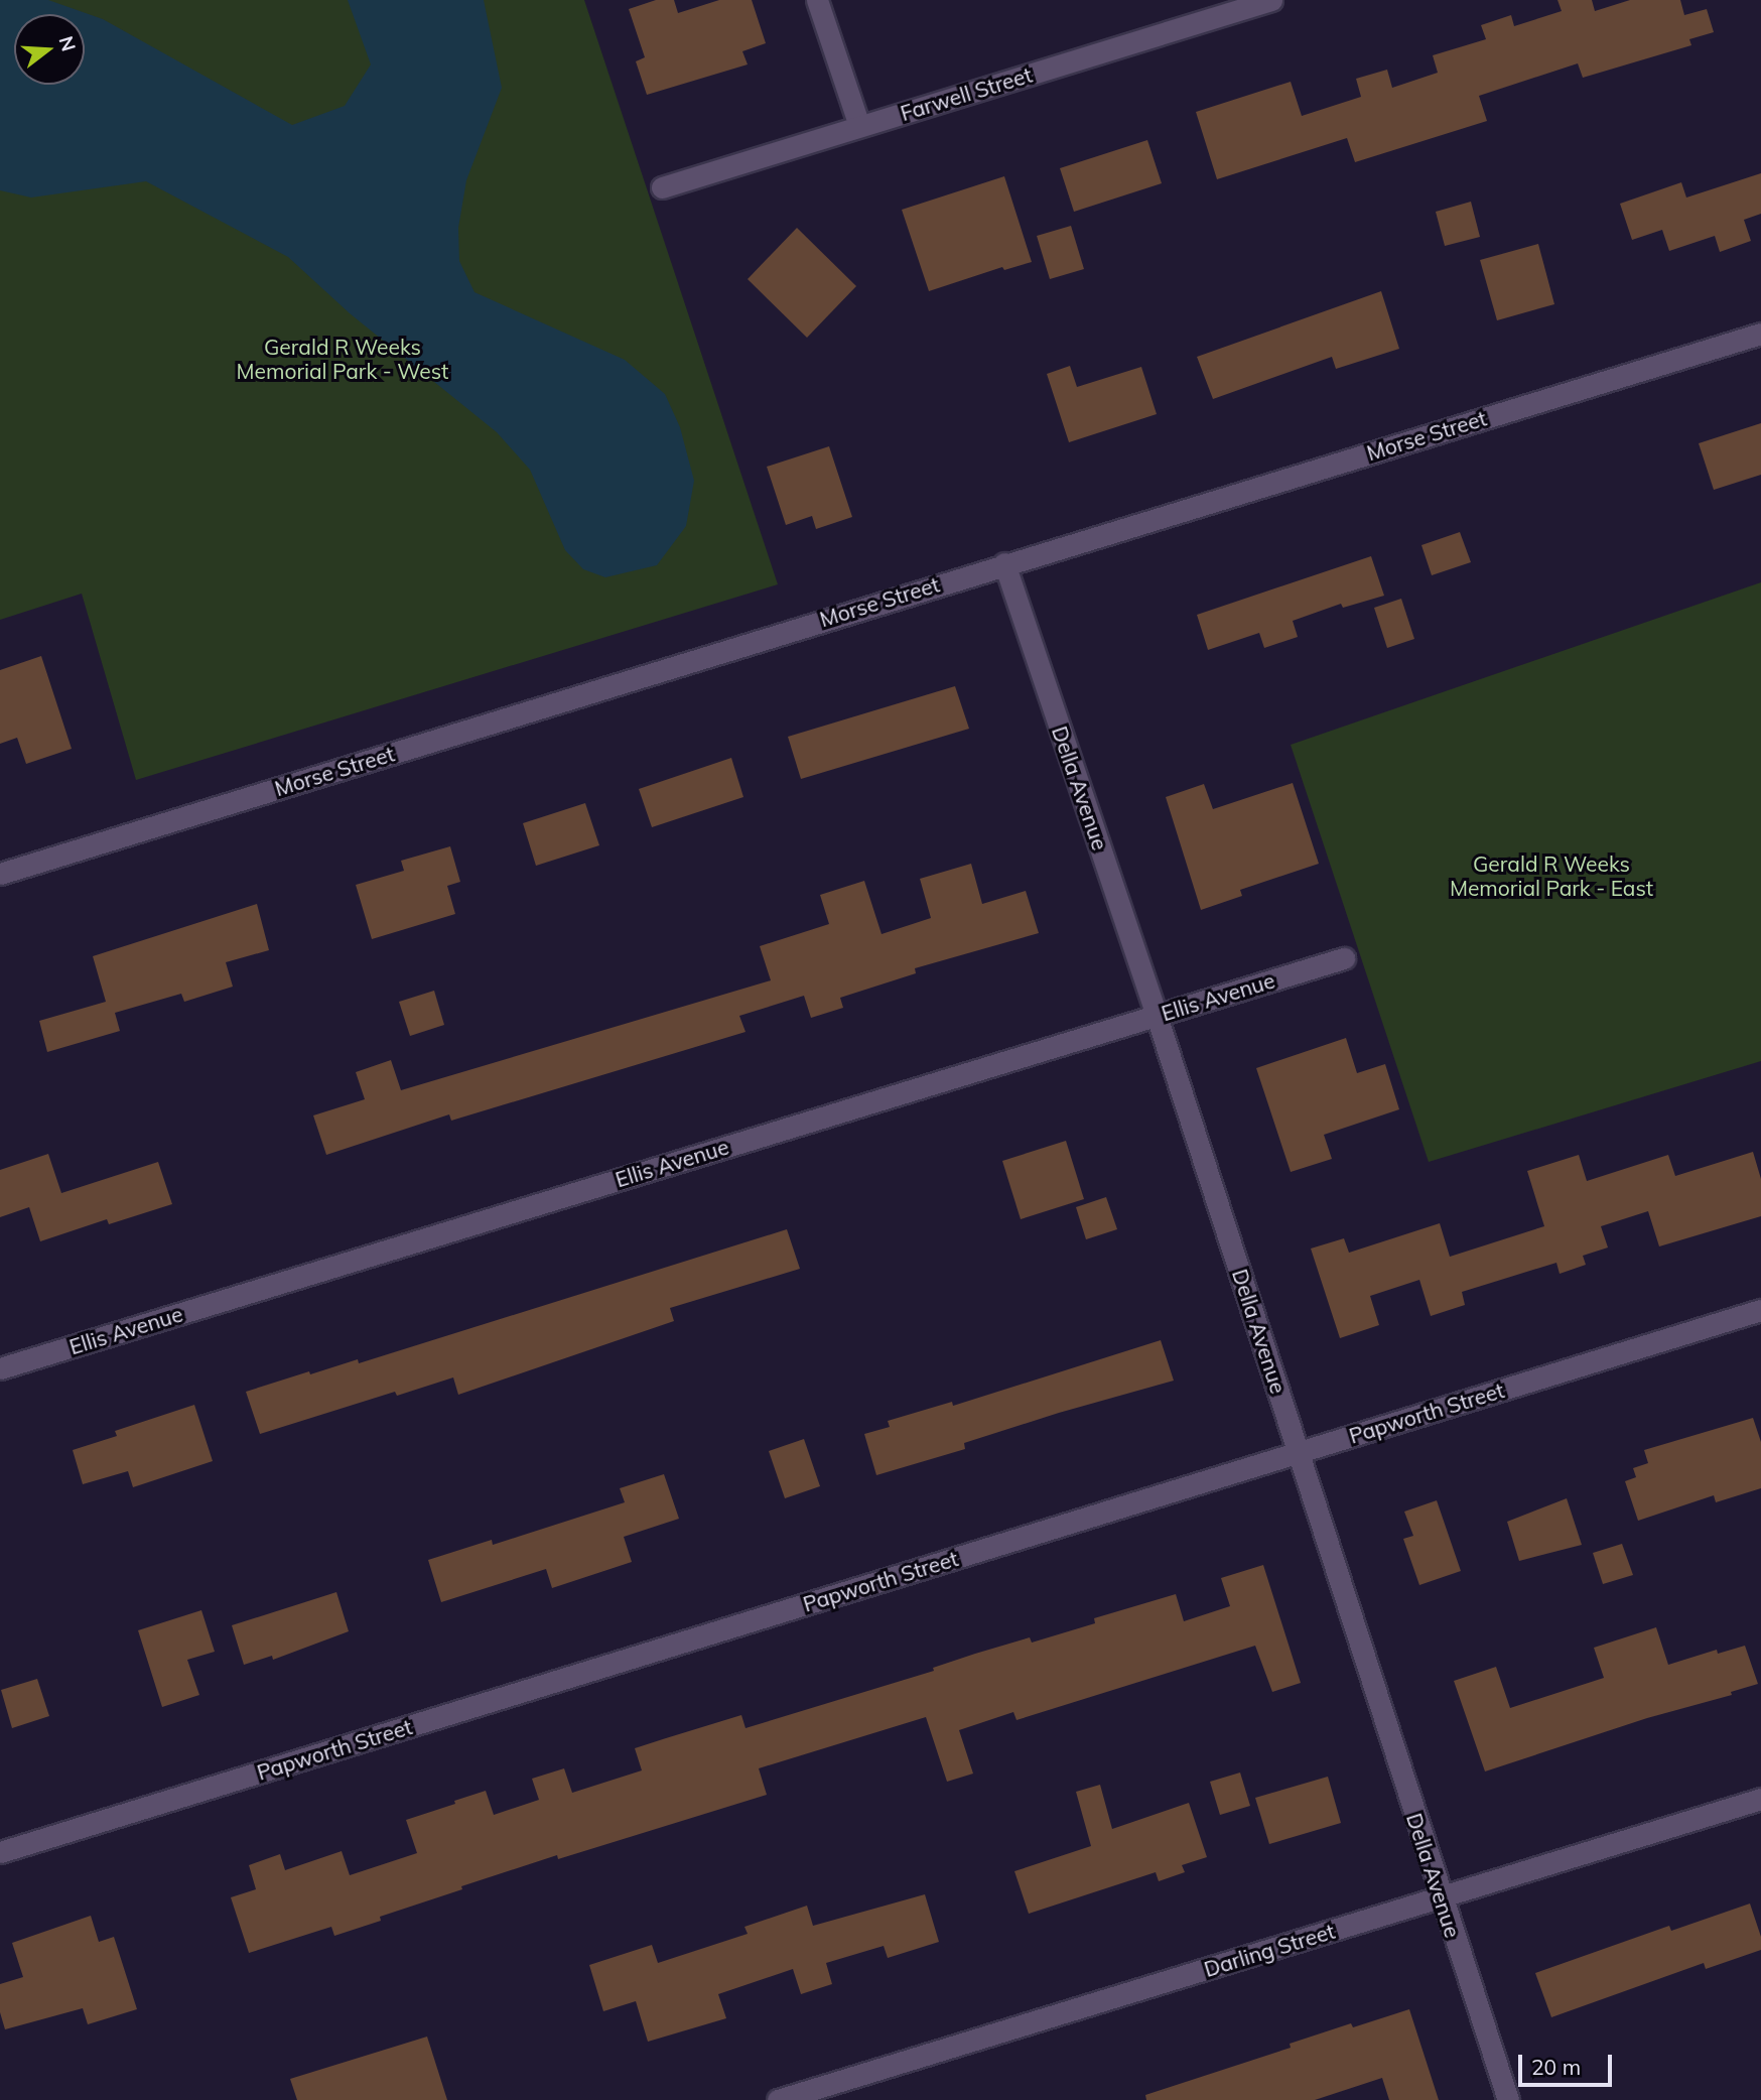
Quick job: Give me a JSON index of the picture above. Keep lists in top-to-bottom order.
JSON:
{
  "streets": {
    "street": [
      "Farwell Street",
      "Morse Street",
      "Della Avenue",
      "Ellis Avenue",
      "Papworth Street",
      "Darling Street"
    ]
  },
  "crossings": [
    ["Morse Street", "Della Avenue"],
    ["Della Avenue", "Ellis Avenue"],
    ["Della Avenue", "Papworth Street"],
    ["Della Avenue", "Darling Street"]
  ],
  "parks": ["Gerald R Weeks Memorial Park - West", "Gerald R Weeks Memorial Park - East"],
  "scale_bar": "20 m",
  "north": "right"
}
